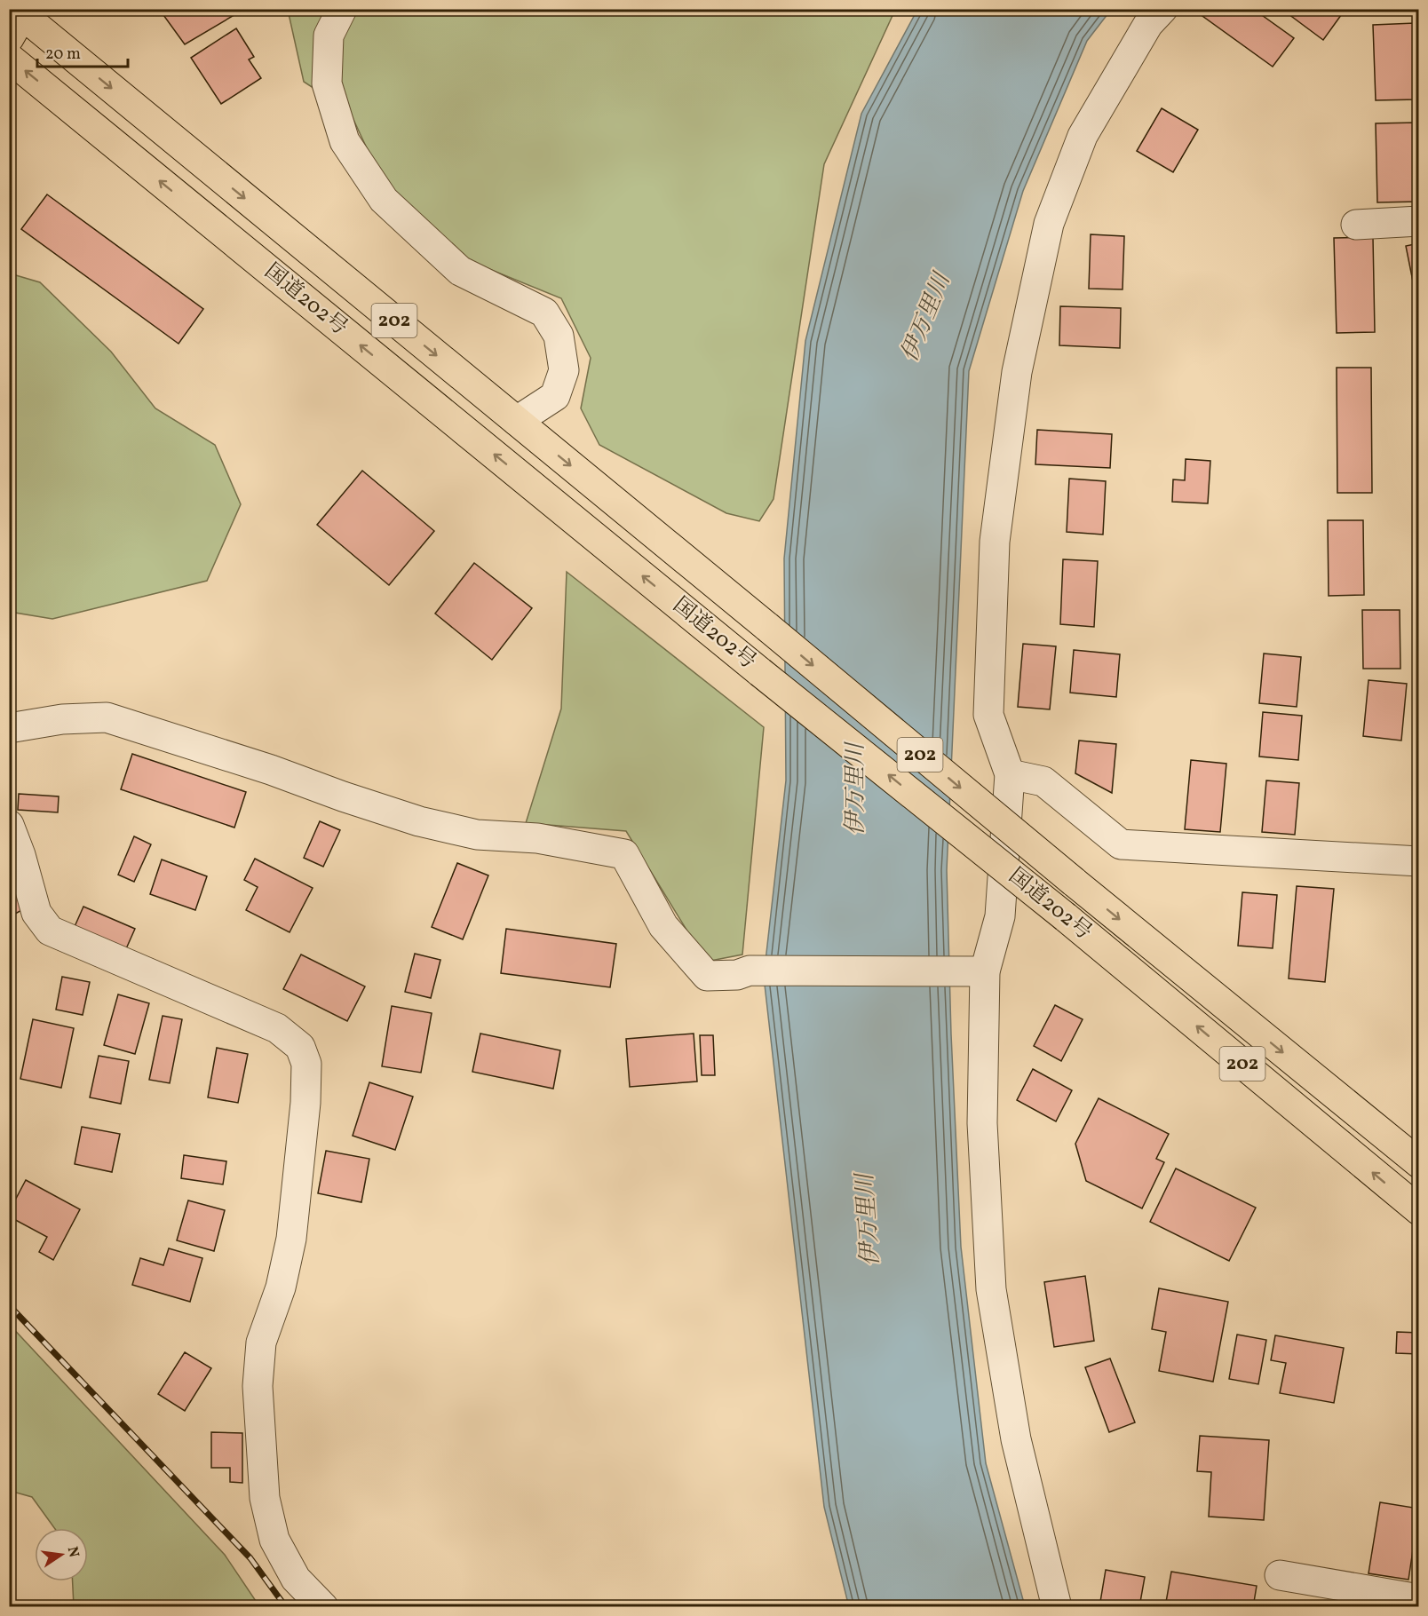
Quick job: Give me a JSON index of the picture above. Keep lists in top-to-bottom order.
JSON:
{
  "streets": {
    "highway": ["国道202号", "202"]
  },
  "water": ["伊万里川"],
  "scale_bar": "20 m",
  "north": "right"
}
